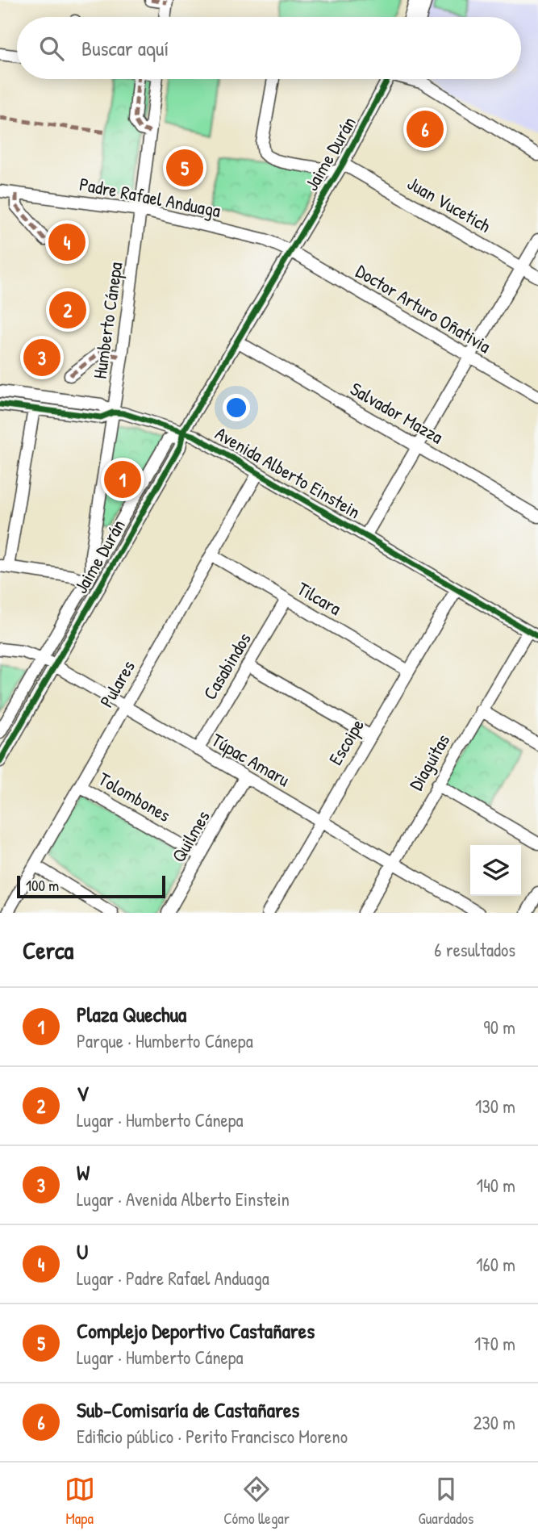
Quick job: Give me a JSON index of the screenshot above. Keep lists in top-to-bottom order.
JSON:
{
  "streets": {
    "street": [
      "Jaime Durán",
      "Padre Rafael Anduaga",
      "Juan Vucetich",
      "Doctor Arturo Oñativia",
      "Humberto Cánepa",
      "Salvador Mazza",
      "Avenida Alberto Einstein",
      "Tilcara",
      "Casabindos",
      "Pulares",
      "Escoipe",
      "Túpac Amaru",
      "Diaguitas",
      "Tolombones",
      "Quilmes"
    ]
  },
  "crossings": [
    ["Jaime Durán", "Padre Rafael Anduaga"],
    ["Jaime Durán", "Juan Vucetich"],
    ["Jaime Durán", "Doctor Arturo Oñativia"],
    ["Jaime Durán", "Humberto Cánepa"],
    ["Jaime Durán", "Salvador Mazza"],
    ["Jaime Durán", "Avenida Alberto Einstein"],
    ["Jaime Durán", "Túpac Amaru"],
    ["Padre Rafael Anduaga", "Doctor Arturo Oñativia"],
    ["Padre Rafael Anduaga", "Humberto Cánepa"],
    ["Humberto Cánepa", "Avenida Alberto Einstein"],
    ["Avenida Alberto Einstein", "Pulares"],
    ["Avenida Alberto Einstein", "Escoipe"],
    ["Avenida Alberto Einstein", "Diaguitas"],
    ["Tilcara", "Casabindos"],
    ["Tilcara", "Pulares"],
    ["Tilcara", "Escoipe"],
    ["Casabindos", "Túpac Amaru"],
    ["Pulares", "Túpac Amaru"],
    ["Pulares", "Tolombones"],
    ["Escoipe", "Túpac Amaru"],
    ["Túpac Amaru", "Diaguitas"],
    ["Túpac Amaru", "Quilmes"],
    ["Tolombones", "Quilmes"]
  ],
  "scale_bar": "100 m",
  "page": {
    "search": "Buscar aquí",
    "pins": [
      "6",
      "5",
      "4",
      "2",
      "3",
      "1"
    ],
    "scale": "100 m",
    "heading": ["Cerca", "6 resultados"],
    "list": [
      {
        "mark": "1",
        "name": "Plaza Quechua",
        "note": "Parque · Humberto Cánepa",
        "value": "90 m"
      },
      {
        "mark": "2",
        "name": "V",
        "note": "Lugar · Humberto Cánepa",
        "value": "130 m"
      },
      {
        "mark": "3",
        "name": "W",
        "note": "Lugar · Avenida Alberto Einstein",
        "value": "140 m"
      },
      {
        "mark": "4",
        "name": "U",
        "note": "Lugar · Padre Rafael Anduaga",
        "value": "160 m"
      },
      {
        "mark": "5",
        "name": "Complejo Deportivo Castañares",
        "note": "Lugar · Humberto Cánepa",
        "value": "170 m"
      },
      {
        "mark": "6",
        "name": "Sub-Comisaría de Castañares",
        "note": "Edificio público · Perito Francisco Moreno",
        "value": "230 m"
      }
    ],
    "nav": ["Mapa", "Cómo llegar", "Guardados"]
  }
}
